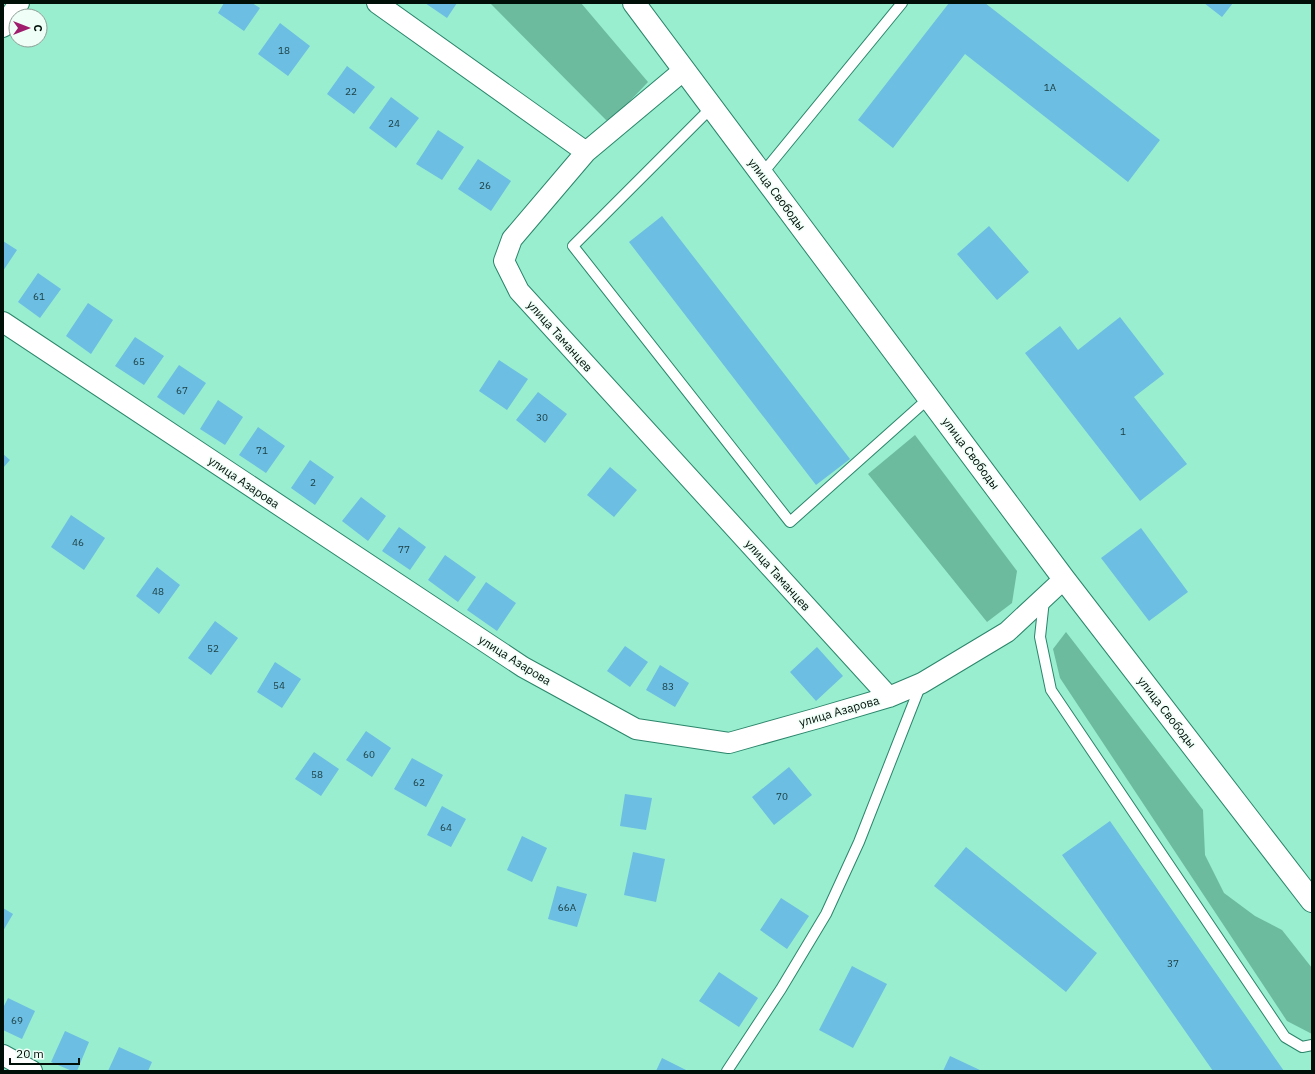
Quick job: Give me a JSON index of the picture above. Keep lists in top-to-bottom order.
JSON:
{
  "streets": {
    "street": ["улица Свободы", "улица Таманцев", "улица Азарова"]
  },
  "crossings": [
    ["улица Свободы", "улица Таманцев"],
    ["улица Свободы", "улица Азарова"],
    ["улица Таманцев", "улица Азарова"]
  ],
  "house_numbers": [
    "18",
    "1А",
    "22",
    "24",
    "26",
    "61",
    "65",
    "67",
    "30",
    "1",
    "71",
    "2",
    "46",
    "77",
    "48",
    "52",
    "54",
    "83",
    "60",
    "58",
    "62",
    "70",
    "64",
    "66А",
    "37",
    "69"
  ],
  "scale_bar": "20 m",
  "north": "right"
}
